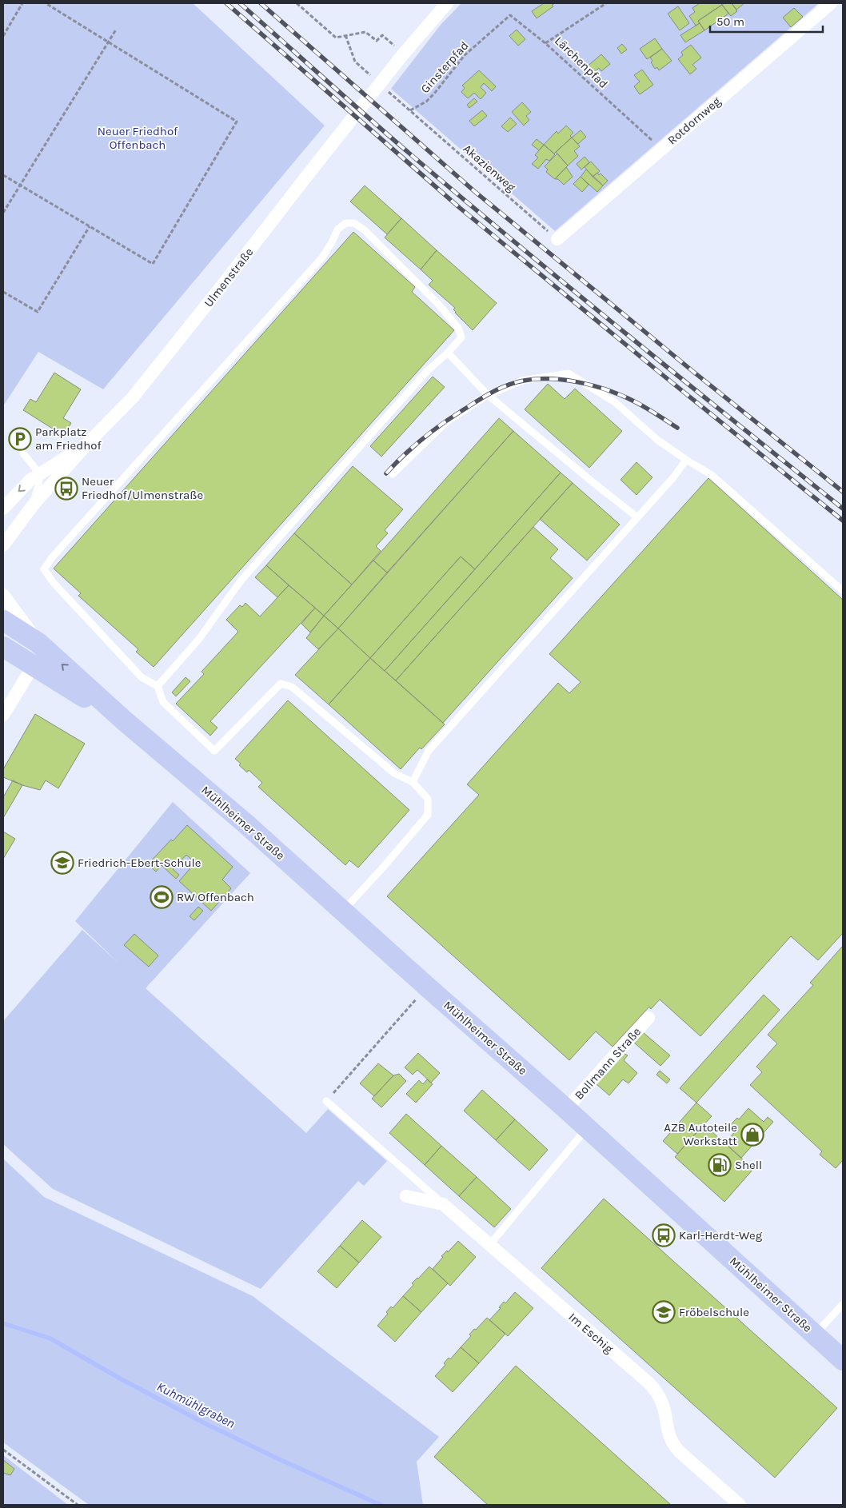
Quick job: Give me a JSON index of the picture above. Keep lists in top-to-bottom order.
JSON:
{
  "streets": {
    "main road": ["Mühlheimer Straße"],
    "street": [
      "Rotdornweg",
      "Ulmenstraße",
      "Bollmann Straße",
      "Im Eschig"
    ],
    "path": ["Lärchenpfad", "Ginsterpfad", "Akazienweg"]
  },
  "crossings": [
    ["Lärchenpfad", "Ginsterpfad"],
    ["Ginsterpfad", "Akazienweg"],
    ["Rotdornweg", "Akazienweg"],
    ["Mühlheimer Straße", "Bollmann Straße"]
  ],
  "water": ["Kuhmühlgraben"],
  "parks": ["Neuer Friedhof Offenbach"],
  "places": {
    "parking": ["Parkplatz am Friedhof"],
    "bus stop": ["Neuer Friedhof/Ulmenstraße", "Karl-Herdt-Weg"],
    "school or university": ["Friedrich-Ebert-Schule", "Fröbelschule"],
    "sports": ["RW Offenbach"],
    "shop": ["AZB Autoteile Werkstatt"],
    "fuel station": ["Shell"]
  },
  "scale_bar": "50 m"
}
